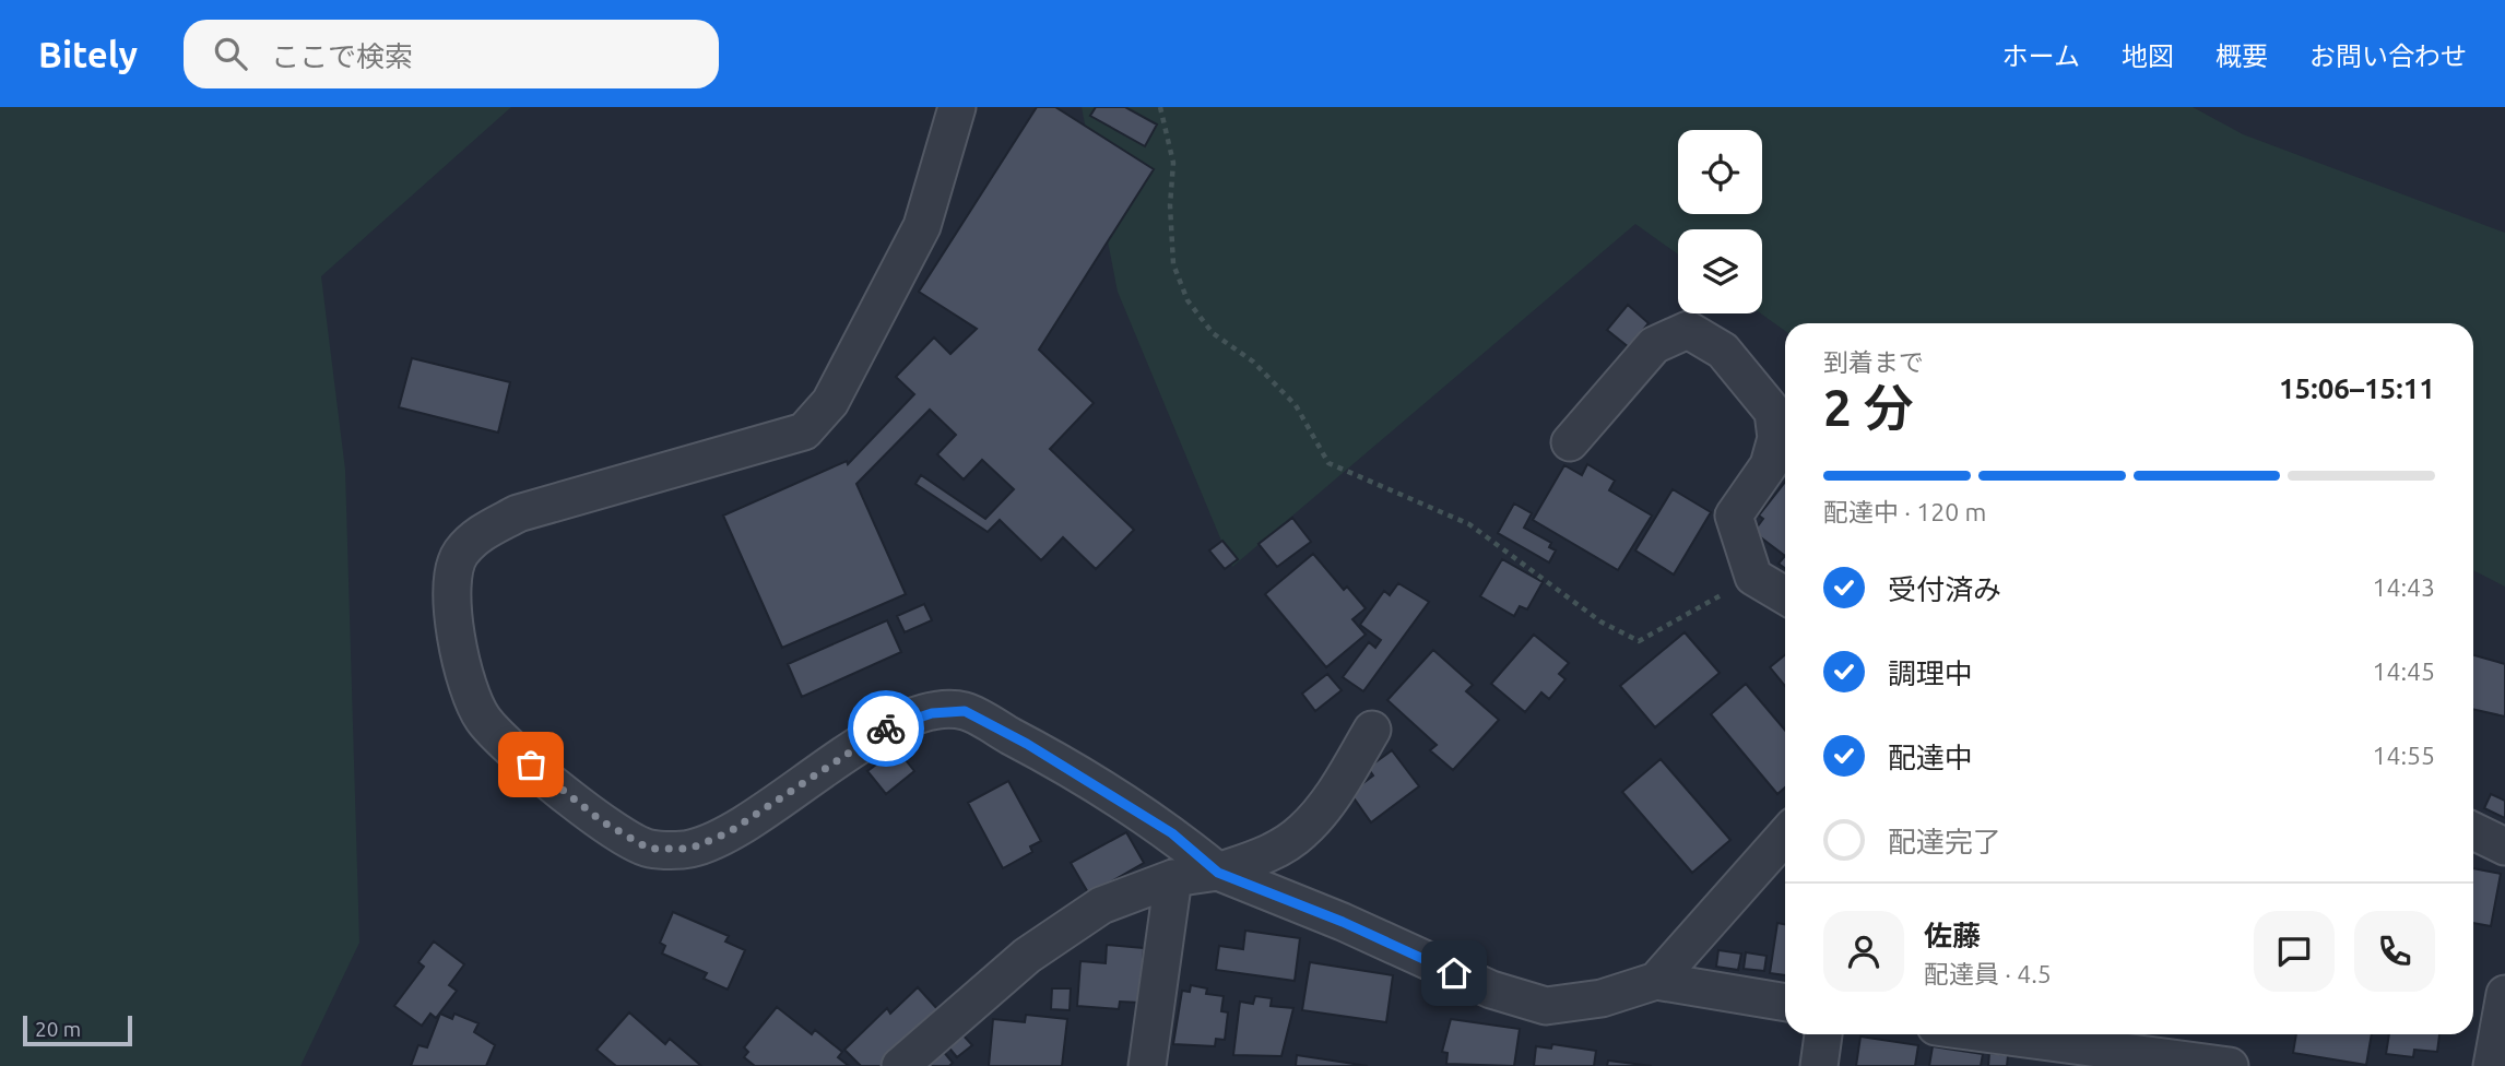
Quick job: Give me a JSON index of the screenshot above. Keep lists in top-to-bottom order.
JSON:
{
  "scale_bar": "20 m",
  "page": {
    "header": "Bitely",
    "search": "ここで検索",
    "nav": [
      "ホーム",
      "地図",
      "概要",
      "お問い合わせ"
    ],
    "heading": ["2 分", "到着まで", "15:06–15:11"],
    "panel": ["佐藤", "配達員 · 4.5"],
    "bar": "配達中 · 120 m",
    "list": [
      ["受付済み", "14:43"],
      ["調理中", "14:45"],
      ["配達中", "14:55"],
      "配達完了"
    ],
    "scale": "20 m"
  }
}
